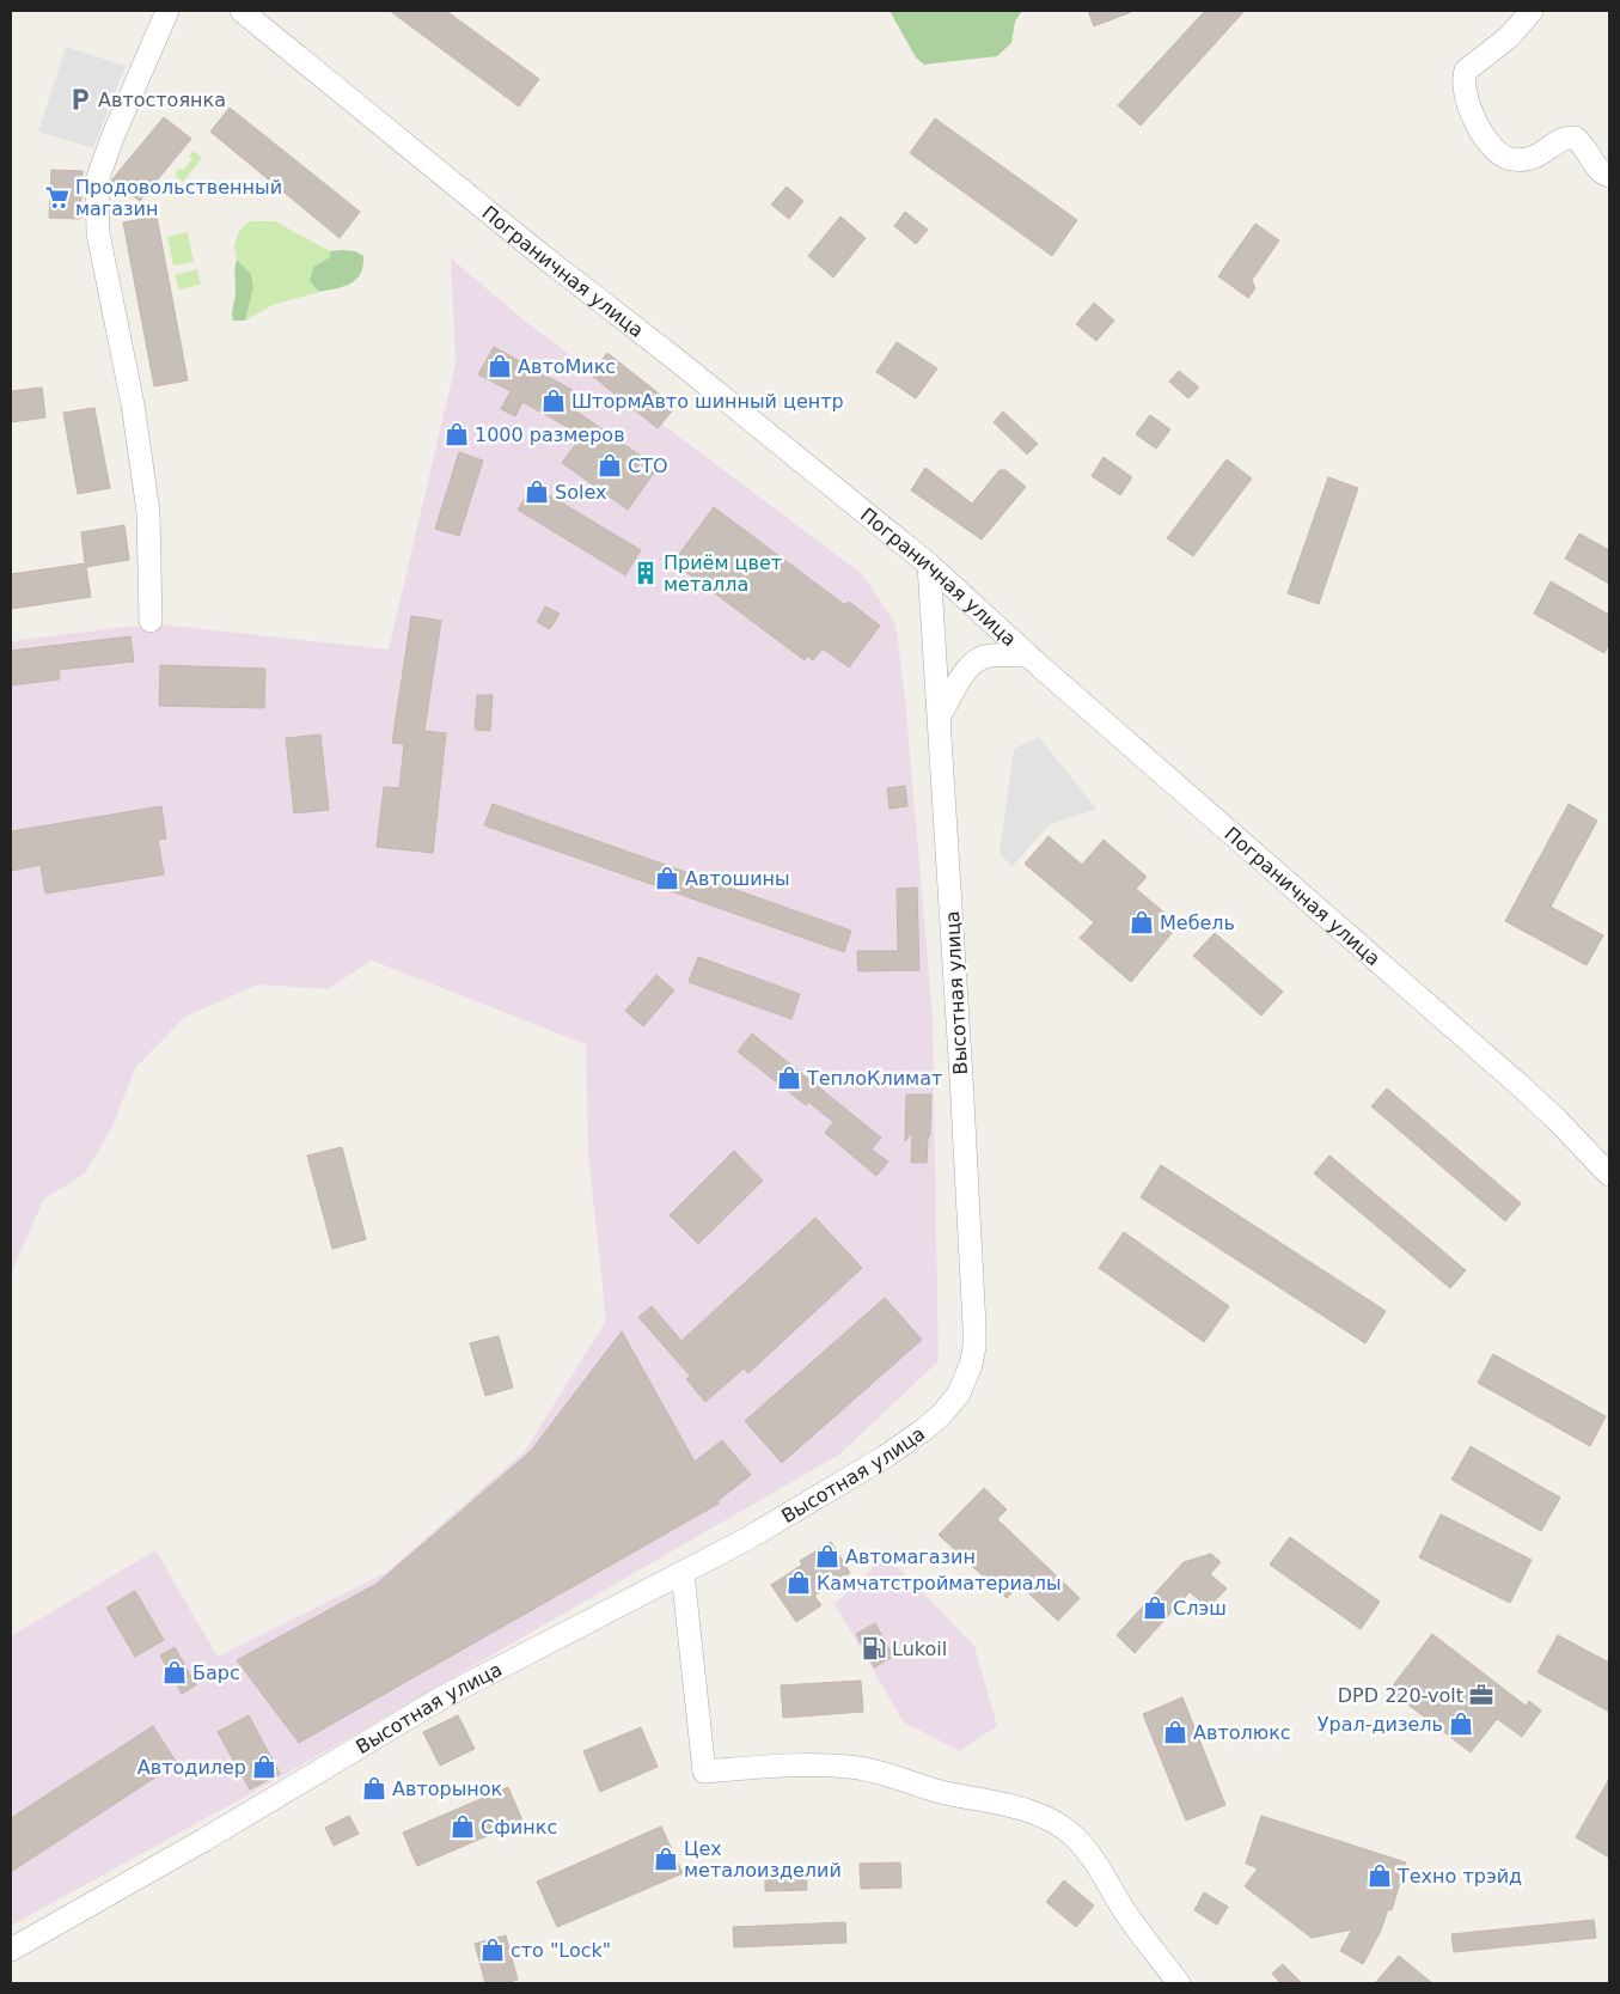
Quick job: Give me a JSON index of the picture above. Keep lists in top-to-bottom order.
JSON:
{
  "streets": {
    "street": ["Пограничная улица", "Высотная улица"]
  },
  "crossings": [
    ["Пограничная улица", "Высотная улица"]
  ],
  "places": {
    "parking": ["Автостоянка"],
    "supermarket": ["Продовольственный магазин"],
    "shop": [
      "АвтоМикс",
      "ШтормАвто шинный центр",
      "1000 размеров",
      "СТО",
      "Solex",
      "Автошины",
      "Мебель",
      "ТеплоКлимат",
      "Автомагазин",
      "Камчатстройматериалы",
      "Слэш",
      "Барс",
      "Урал-дизель",
      "Автолюкс",
      "Автодилер",
      "Авторынок",
      "Сфинкс",
      "Цех металоизделий",
      "Техно трэйд",
      "сто \"Lock\""
    ],
    "building": ["Приём цвет металла"],
    "fuel station": ["Lukoil"],
    "office": ["DPD 220-volt"]
  }
}
